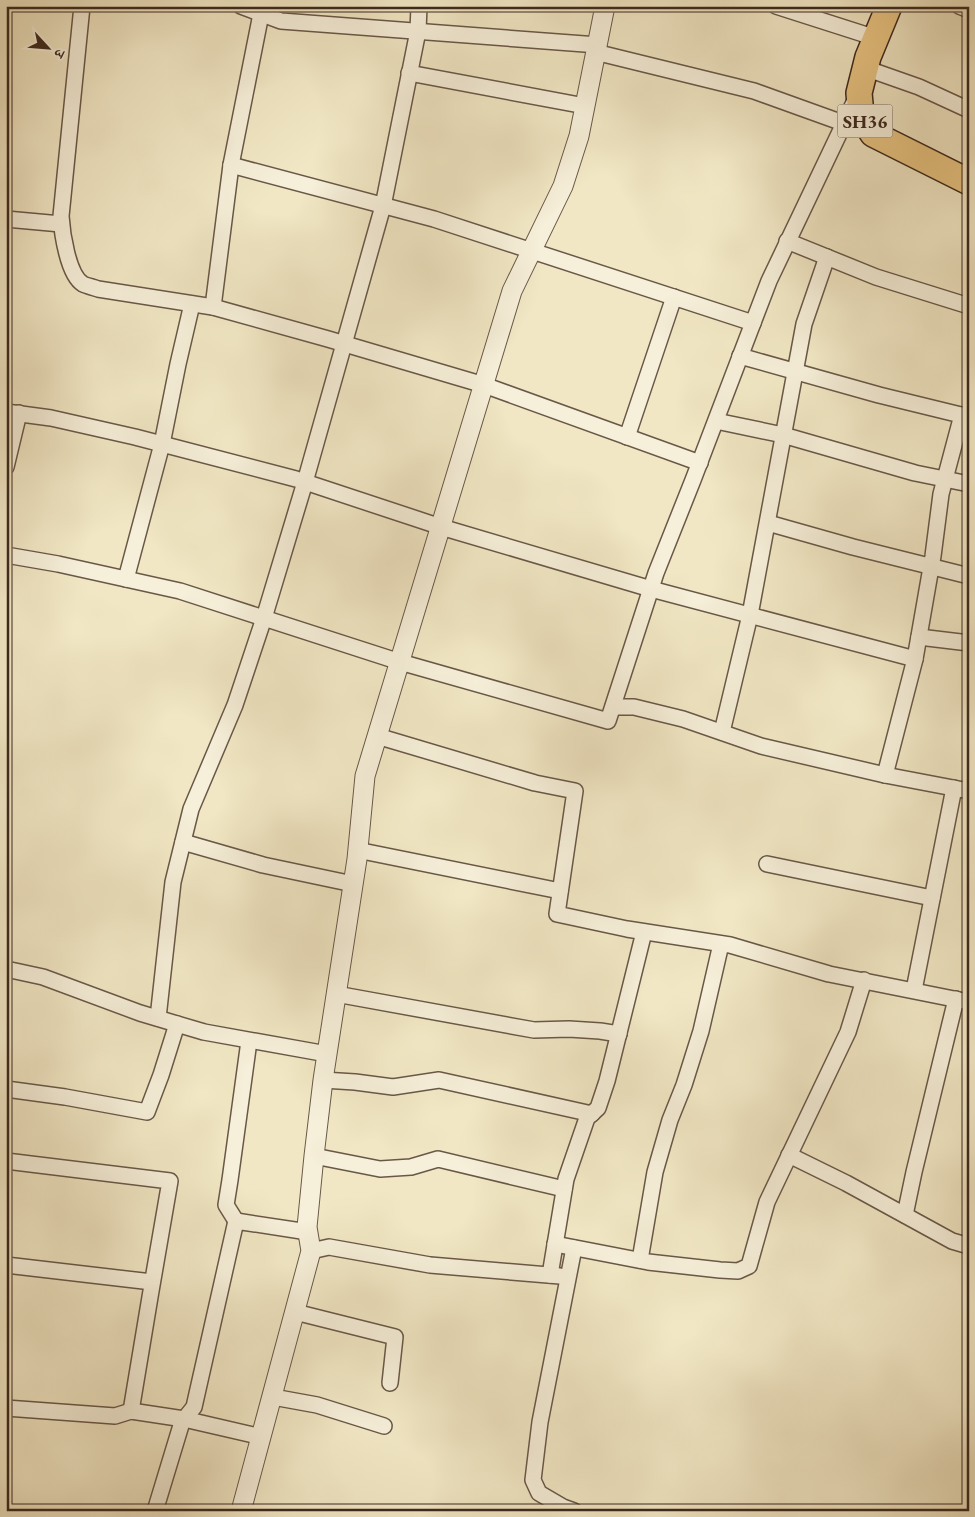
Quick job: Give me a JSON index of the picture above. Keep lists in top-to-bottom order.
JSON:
{
  "streets": {
    "highway": ["SH36"]
  },
  "north": "bottom right"
}
